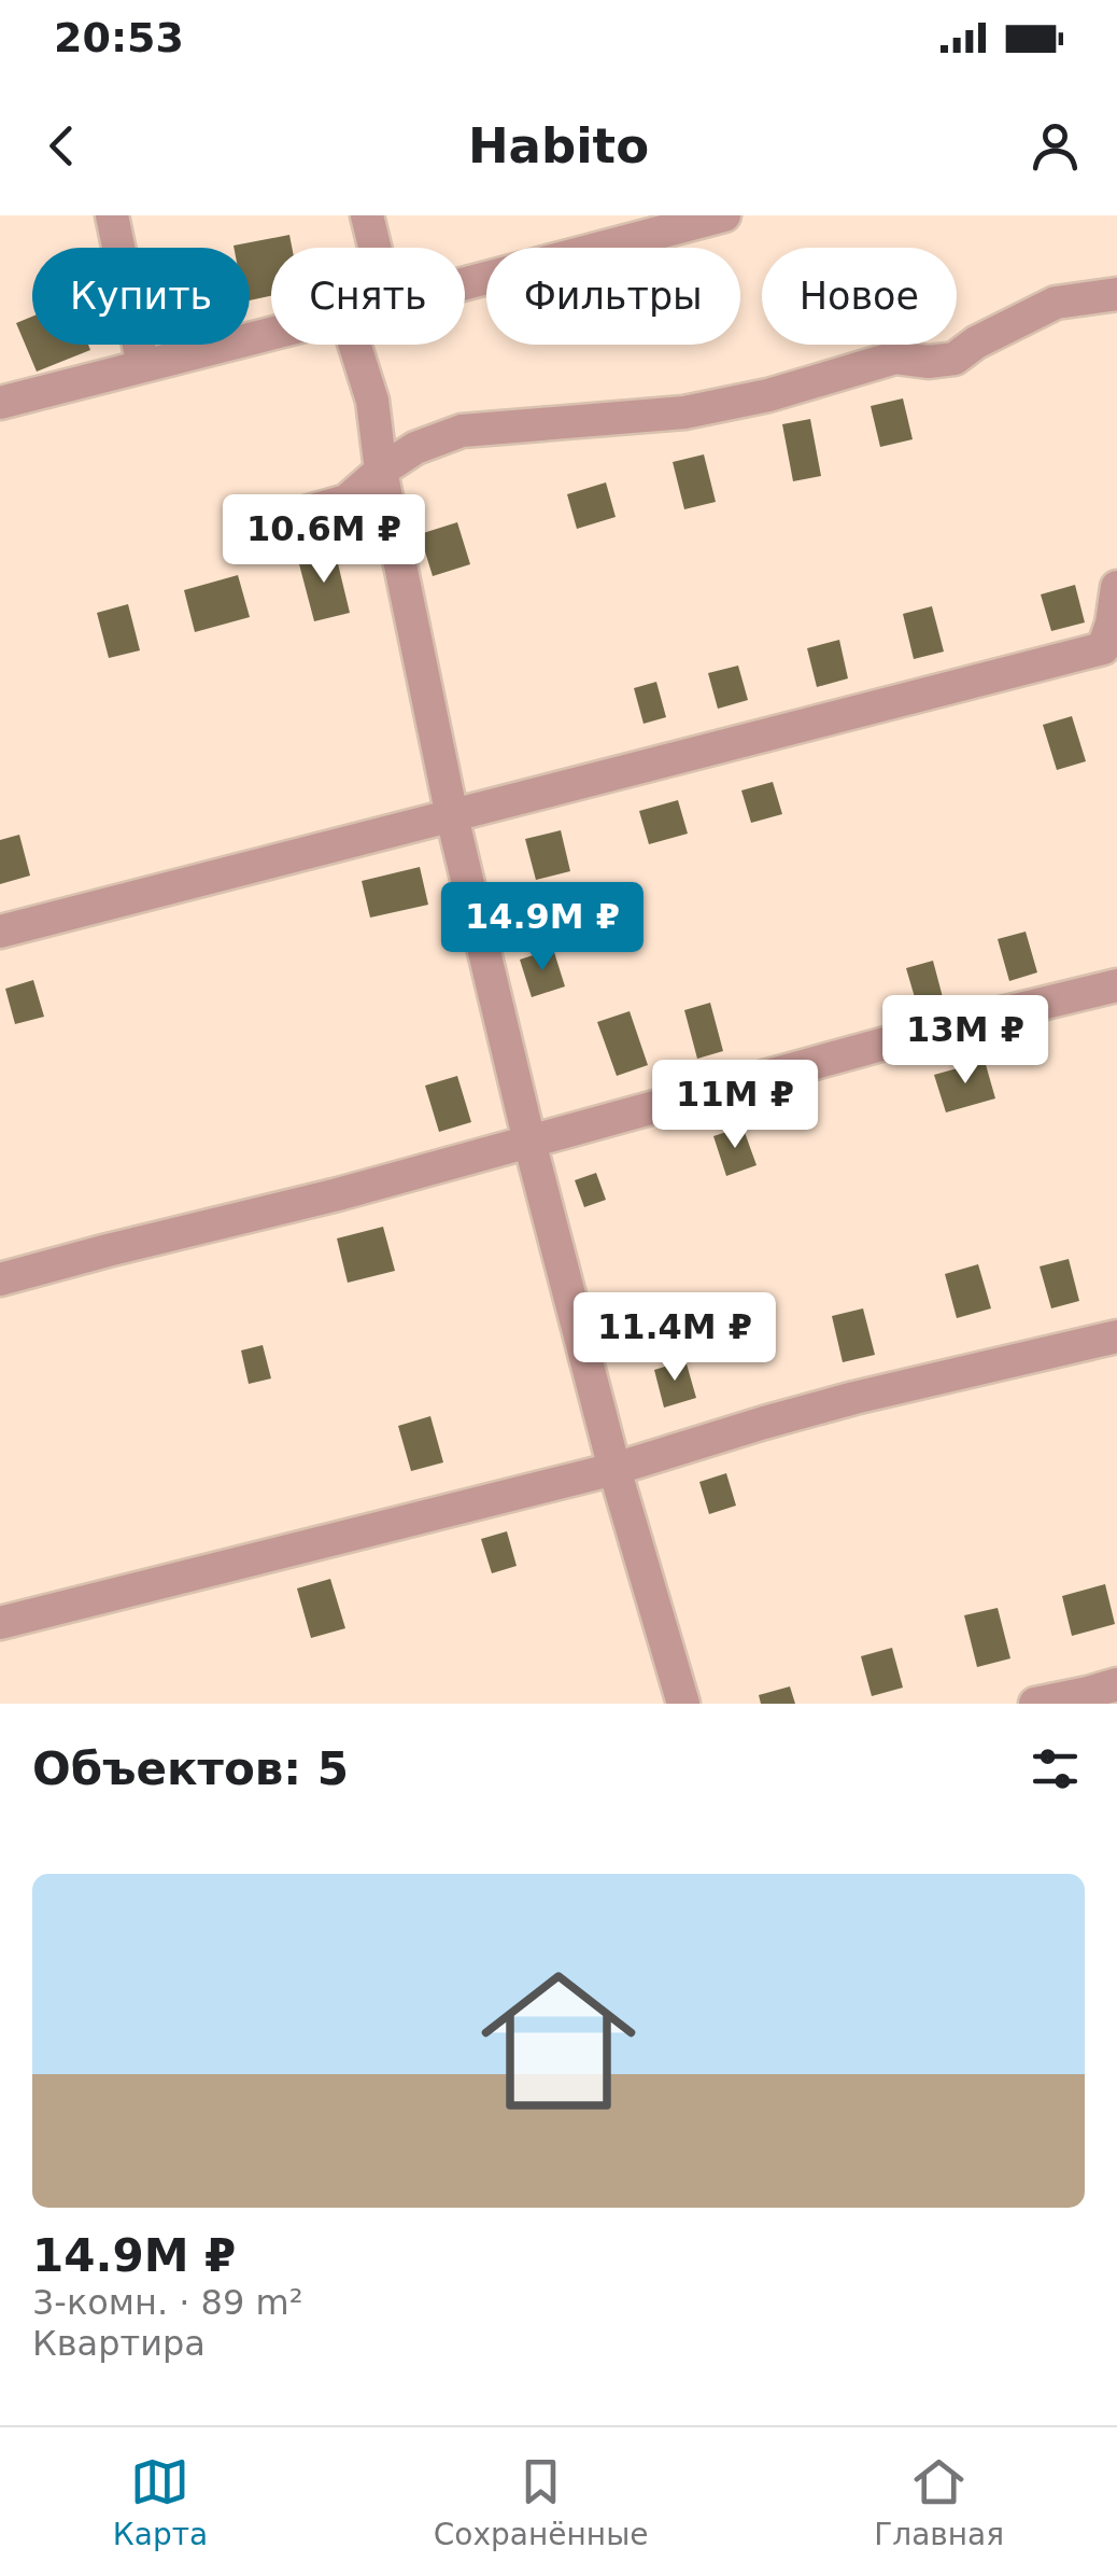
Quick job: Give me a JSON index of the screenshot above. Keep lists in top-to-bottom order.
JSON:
{
  "page": {
    "status": "20:53",
    "header": "Habito",
    "chip": [
      "Купить",
      "Снять",
      "Фильтры",
      "Новое"
    ],
    "price": [
      "10.6M ₽",
      "14.9M ₽",
      "13M ₽",
      "11M ₽",
      "11.4M ₽"
    ],
    "heading": "Объектов: 5",
    "list": [
      {
        "name": "14.9M ₽",
        "note": "3-комн. · 89 m² · Квартира"
      }
    ],
    "tabs": ["Карта", "Сохранённые", "Главная"]
  }
}
